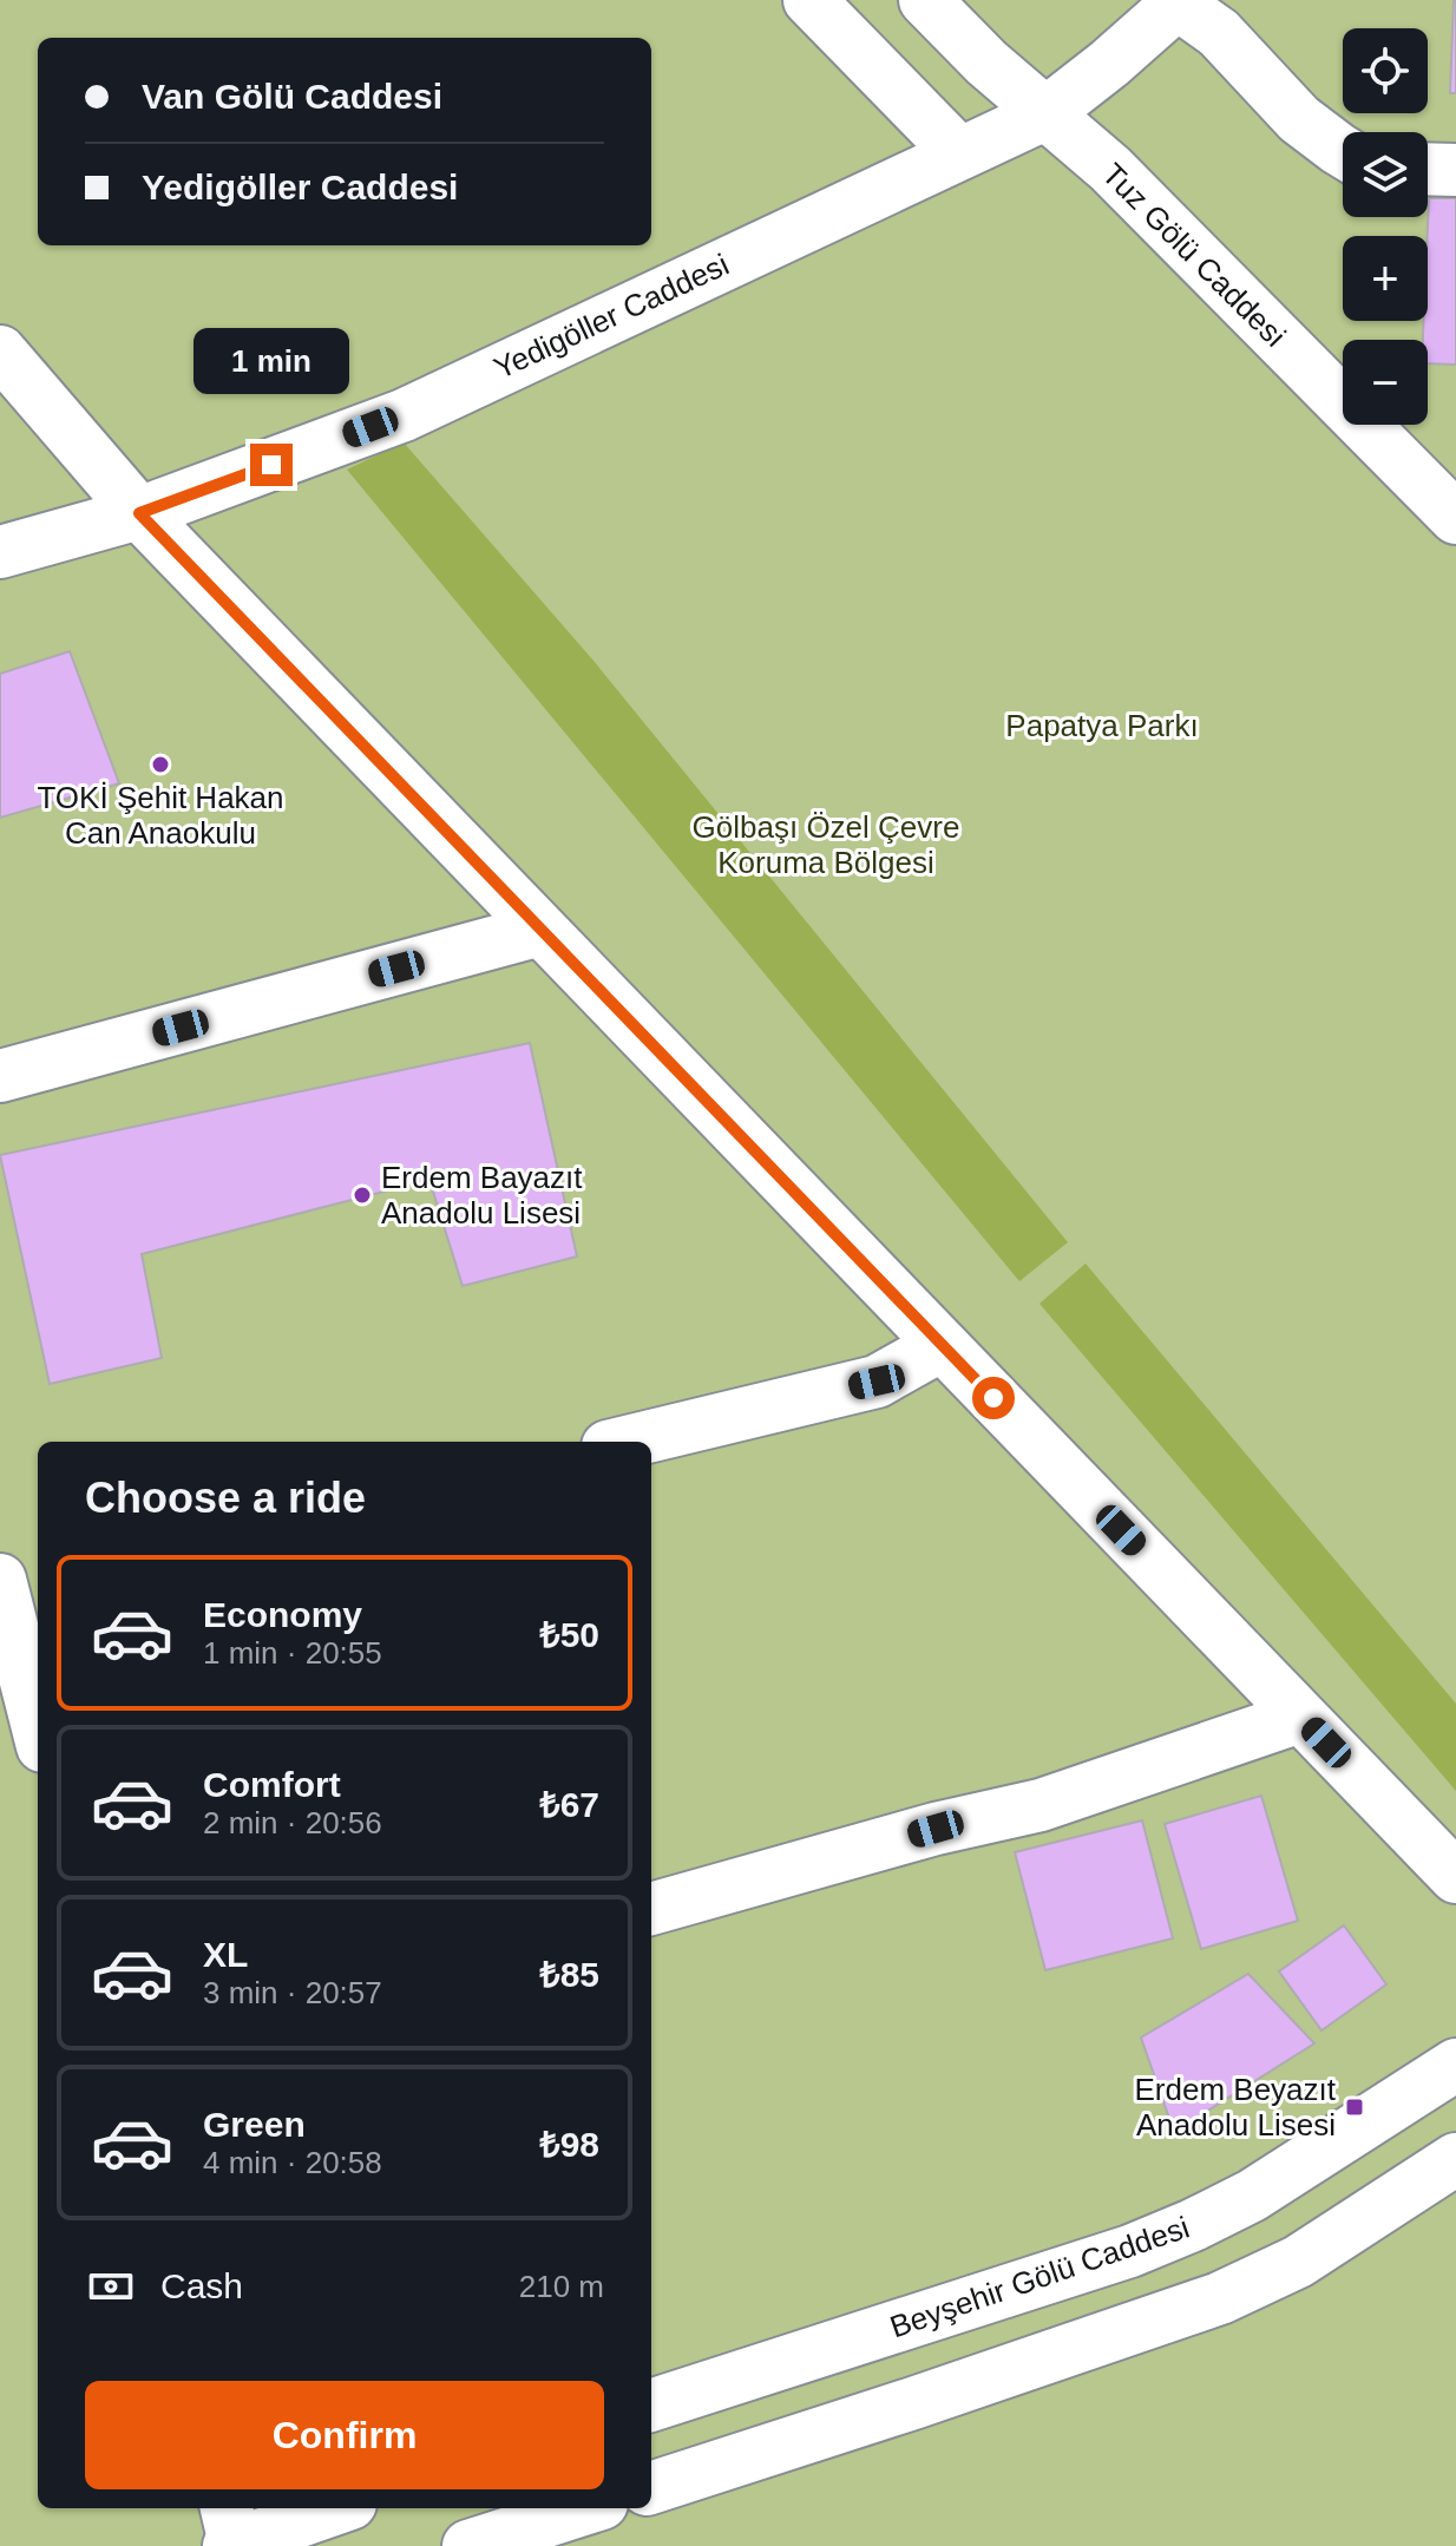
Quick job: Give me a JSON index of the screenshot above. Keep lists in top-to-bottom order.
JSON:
{
  "streets": {
    "street": ["Tuz Gölü Caddesi", "Yedigöller Caddesi", "Beyşehir Gölü Caddesi"]
  },
  "crossings": [
    ["Tuz Gölü Caddesi", "Yedigöller Caddesi"]
  ],
  "parks": ["Papatya Parkı", "Gölbaşı Özel Çevre Koruma Bölgesi"],
  "places": {
    "other": ["TOKİ Şehit Hakan Can Anaokulu", "Erdem Bayazıt Anadolu Lisesi"],
    "transit": ["Erdem Beyazıt Anadolu Lisesi"]
  },
  "page": {
    "map_buttons": ["+", "−"],
    "banner": ["Van Gölü Caddesi", "Yedigöller Caddesi"],
    "bubble": "1 min",
    "heading": "Choose a ride",
    "list": [
      {
        "name": "Economy",
        "note": "1 min · 20:55",
        "value": "₺50"
      },
      {
        "name": "Comfort",
        "note": "2 min · 20:56",
        "value": "₺67"
      },
      {
        "name": "XL",
        "note": "3 min · 20:57",
        "value": "₺85"
      },
      {
        "name": "Green",
        "note": "4 min · 20:58",
        "value": "₺98"
      }
    ],
    "pay": ["Cash", "210 m"],
    "buttons": "Confirm"
  }
}
